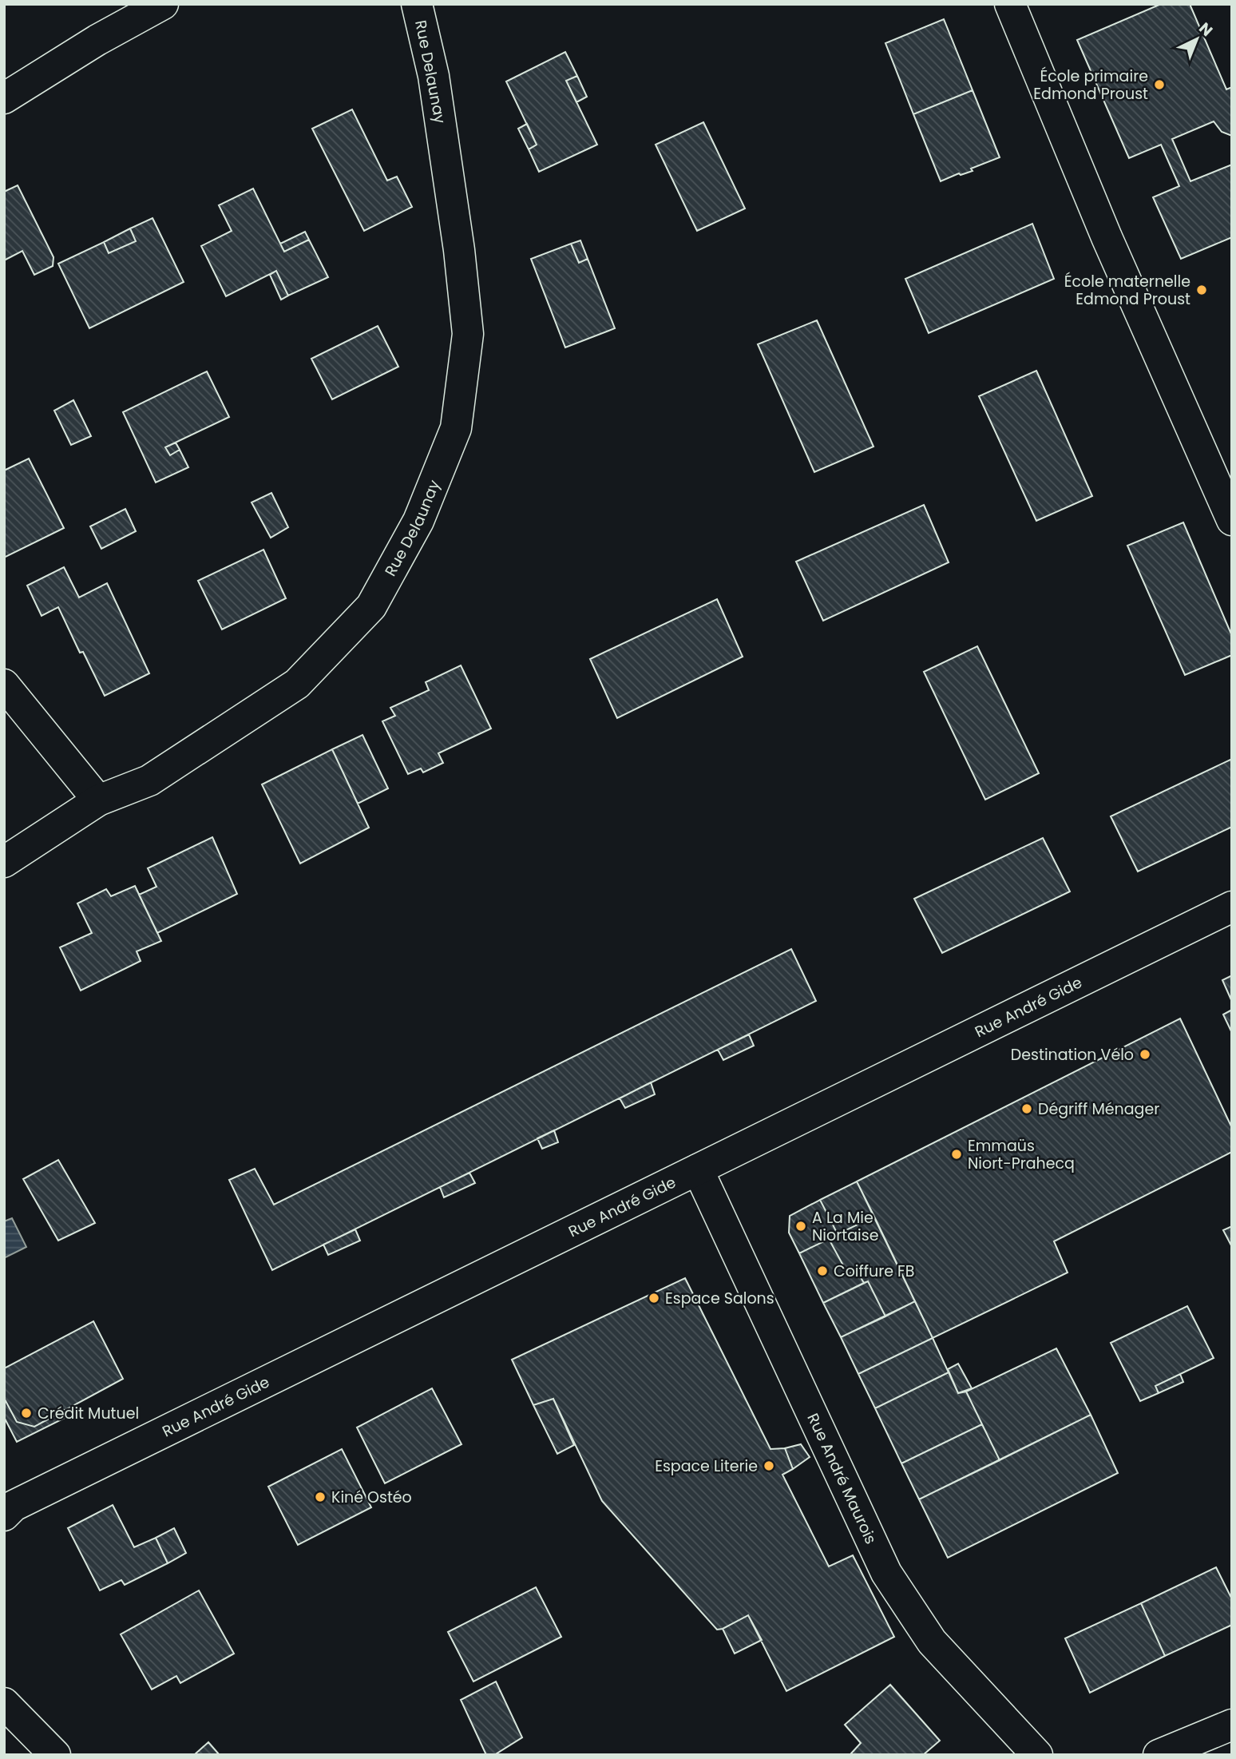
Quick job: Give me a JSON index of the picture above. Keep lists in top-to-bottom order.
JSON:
{
  "streets": {
    "street": ["Rue Delaunay", "Rue André Gide", "Rue André Maurois"]
  },
  "crossings": [
    ["Rue André Gide", "Rue André Maurois"]
  ],
  "places": [
    "École primaire Edmond Proust",
    "École maternelle Edmond Proust",
    "Destination Vélo",
    "Dégriff Ménager",
    "Emmaüs Niort-Prahecq",
    "A La Mie Niortaise",
    "Coiffure FB",
    "Espace Salons",
    "Crédit Mutuel",
    "Espace Literie",
    "Kiné Ostéo"
  ],
  "north": "top right"
}
